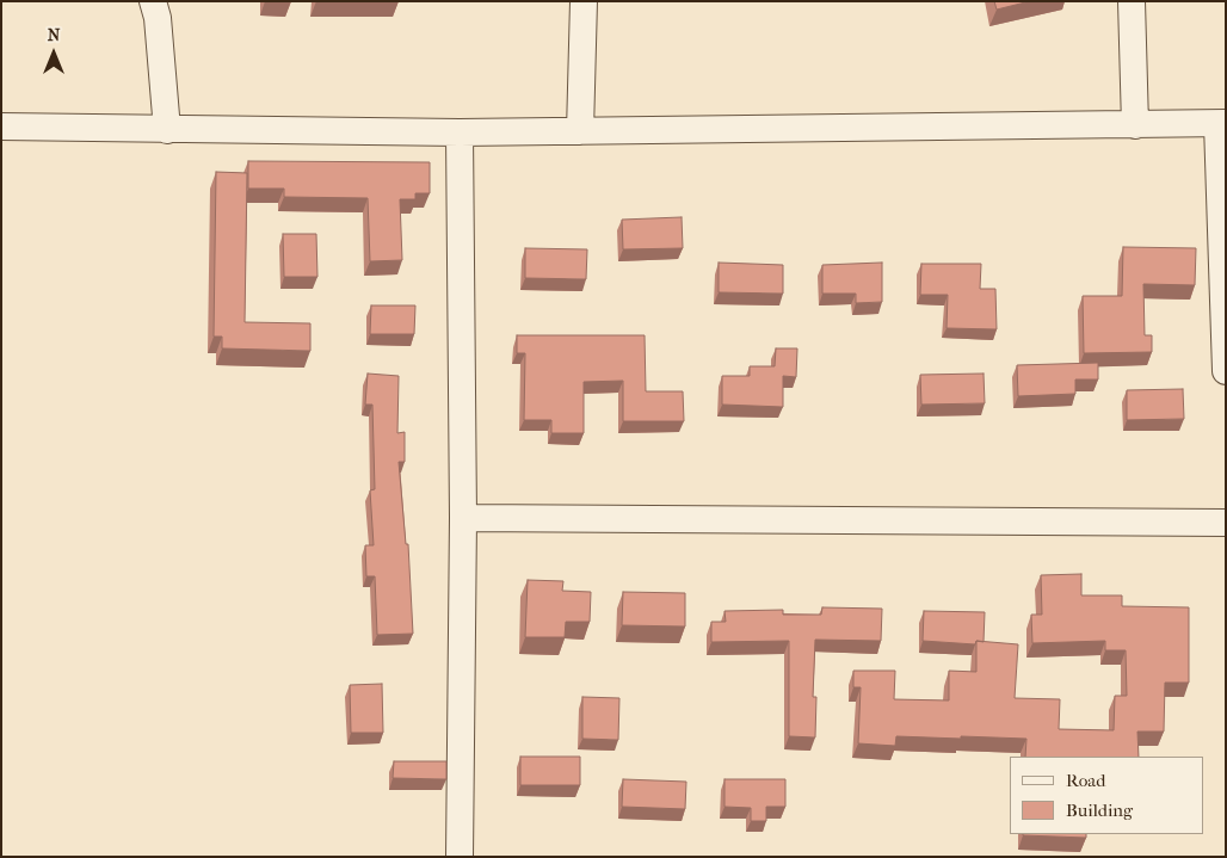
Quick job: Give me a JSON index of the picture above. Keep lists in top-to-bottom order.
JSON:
{
  "legend": ["Road", "Building"],
  "north": "top"
}
